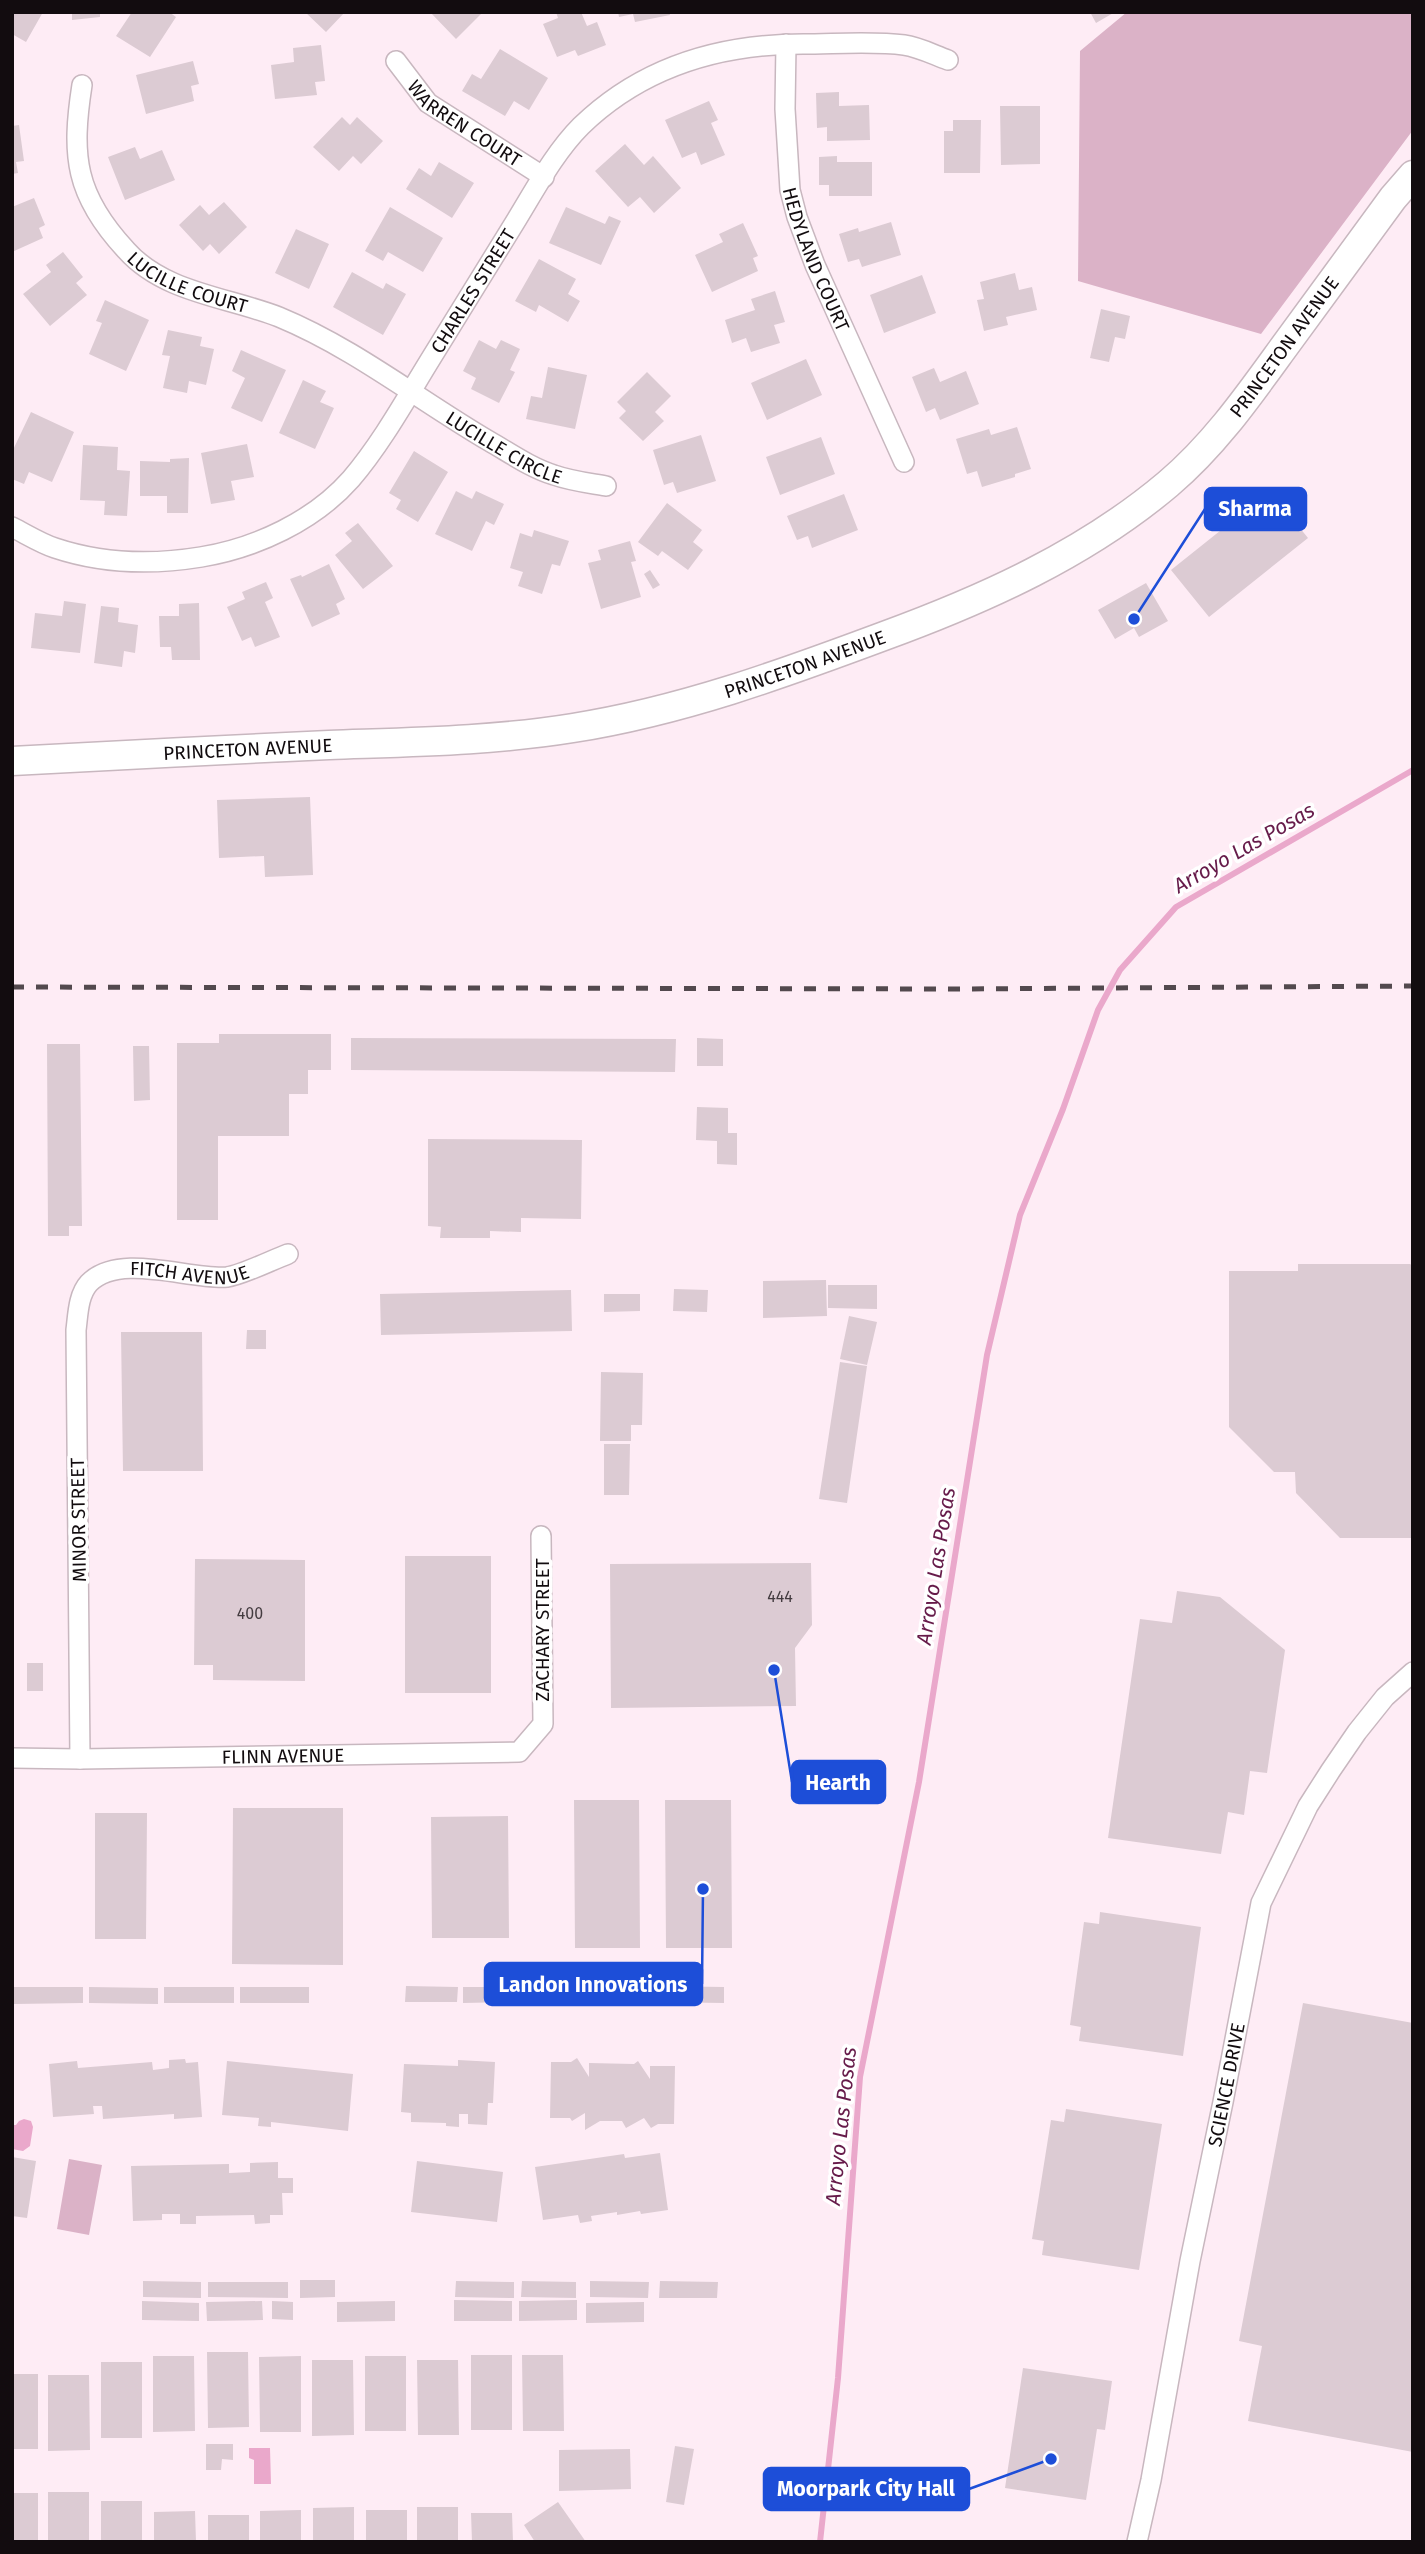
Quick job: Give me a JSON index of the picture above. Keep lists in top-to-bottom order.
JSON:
{
  "streets": {
    "street": [
      "WARREN COURT",
      "HEDYLAND COURT",
      "LUCILLE COURT",
      "CHARLES STREET",
      "PRINCETON AVENUE",
      "LUCILLE CIRCLE",
      "FITCH AVENUE",
      "MINOR STREET",
      "ZACHARY STREET",
      "FLINN AVENUE",
      "SCIENCE DRIVE"
    ]
  },
  "crossings": [
    ["WARREN COURT", "CHARLES STREET"],
    ["HEDYLAND COURT", "CHARLES STREET"],
    ["LUCILLE COURT", "CHARLES STREET"],
    ["LUCILLE COURT", "LUCILLE CIRCLE"],
    ["CHARLES STREET", "LUCILLE CIRCLE"],
    ["FITCH AVENUE", "MINOR STREET"],
    ["MINOR STREET", "FLINN AVENUE"],
    ["ZACHARY STREET", "FLINN AVENUE"]
  ],
  "water": ["Arroyo Las Posas"],
  "places": [
    "Sharma",
    "Hearth",
    "Landon Innovations",
    "Moorpark City Hall"
  ],
  "house_numbers": ["444", "400"]
}
